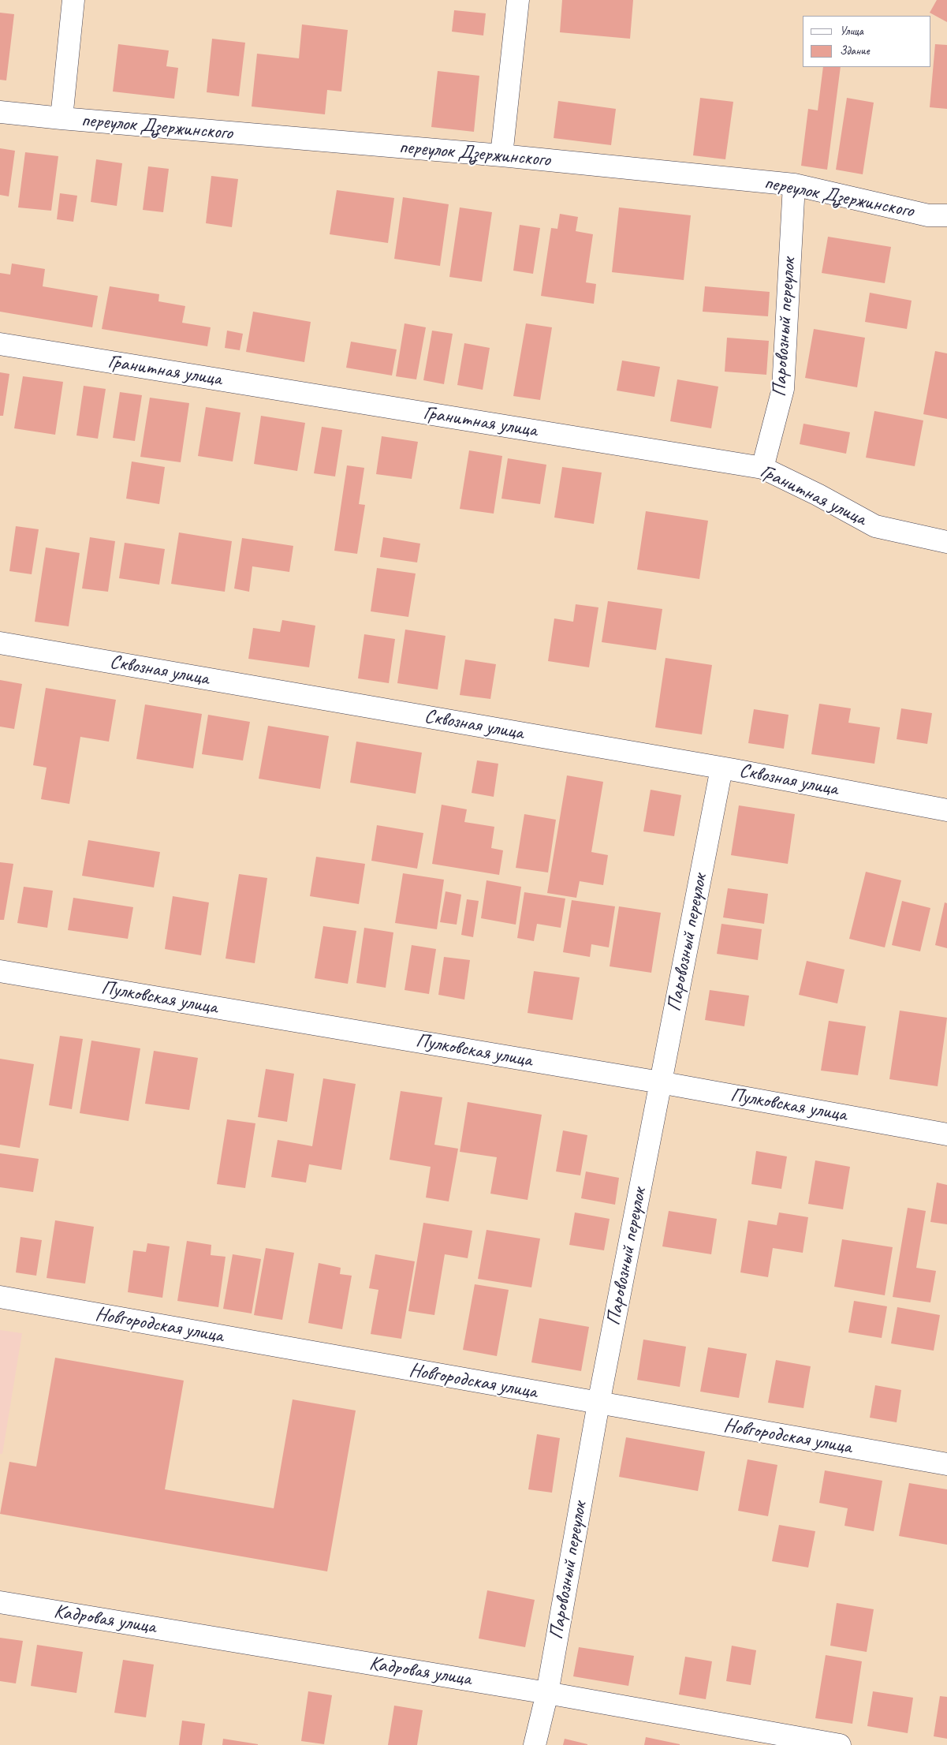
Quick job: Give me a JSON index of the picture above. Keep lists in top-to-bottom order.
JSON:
{
  "streets": {
    "street": [
      "переулок Дзержинского",
      "Паровозный переулок",
      "Гранитная улица",
      "Сквозная улица",
      "Пулковская улица",
      "Новгородская улица",
      "Кадровая улица"
    ]
  },
  "crossings": [
    ["переулок Дзержинского", "Паровозный переулок"],
    ["Паровозный переулок", "Гранитная улица"],
    ["Паровозный переулок", "Сквозная улица"],
    ["Паровозный переулок", "Пулковская улица"],
    ["Паровозный переулок", "Новгородская улица"],
    ["Паровозный переулок", "Кадровая улица"]
  ],
  "legend": ["Улица", "Здание"]
}
